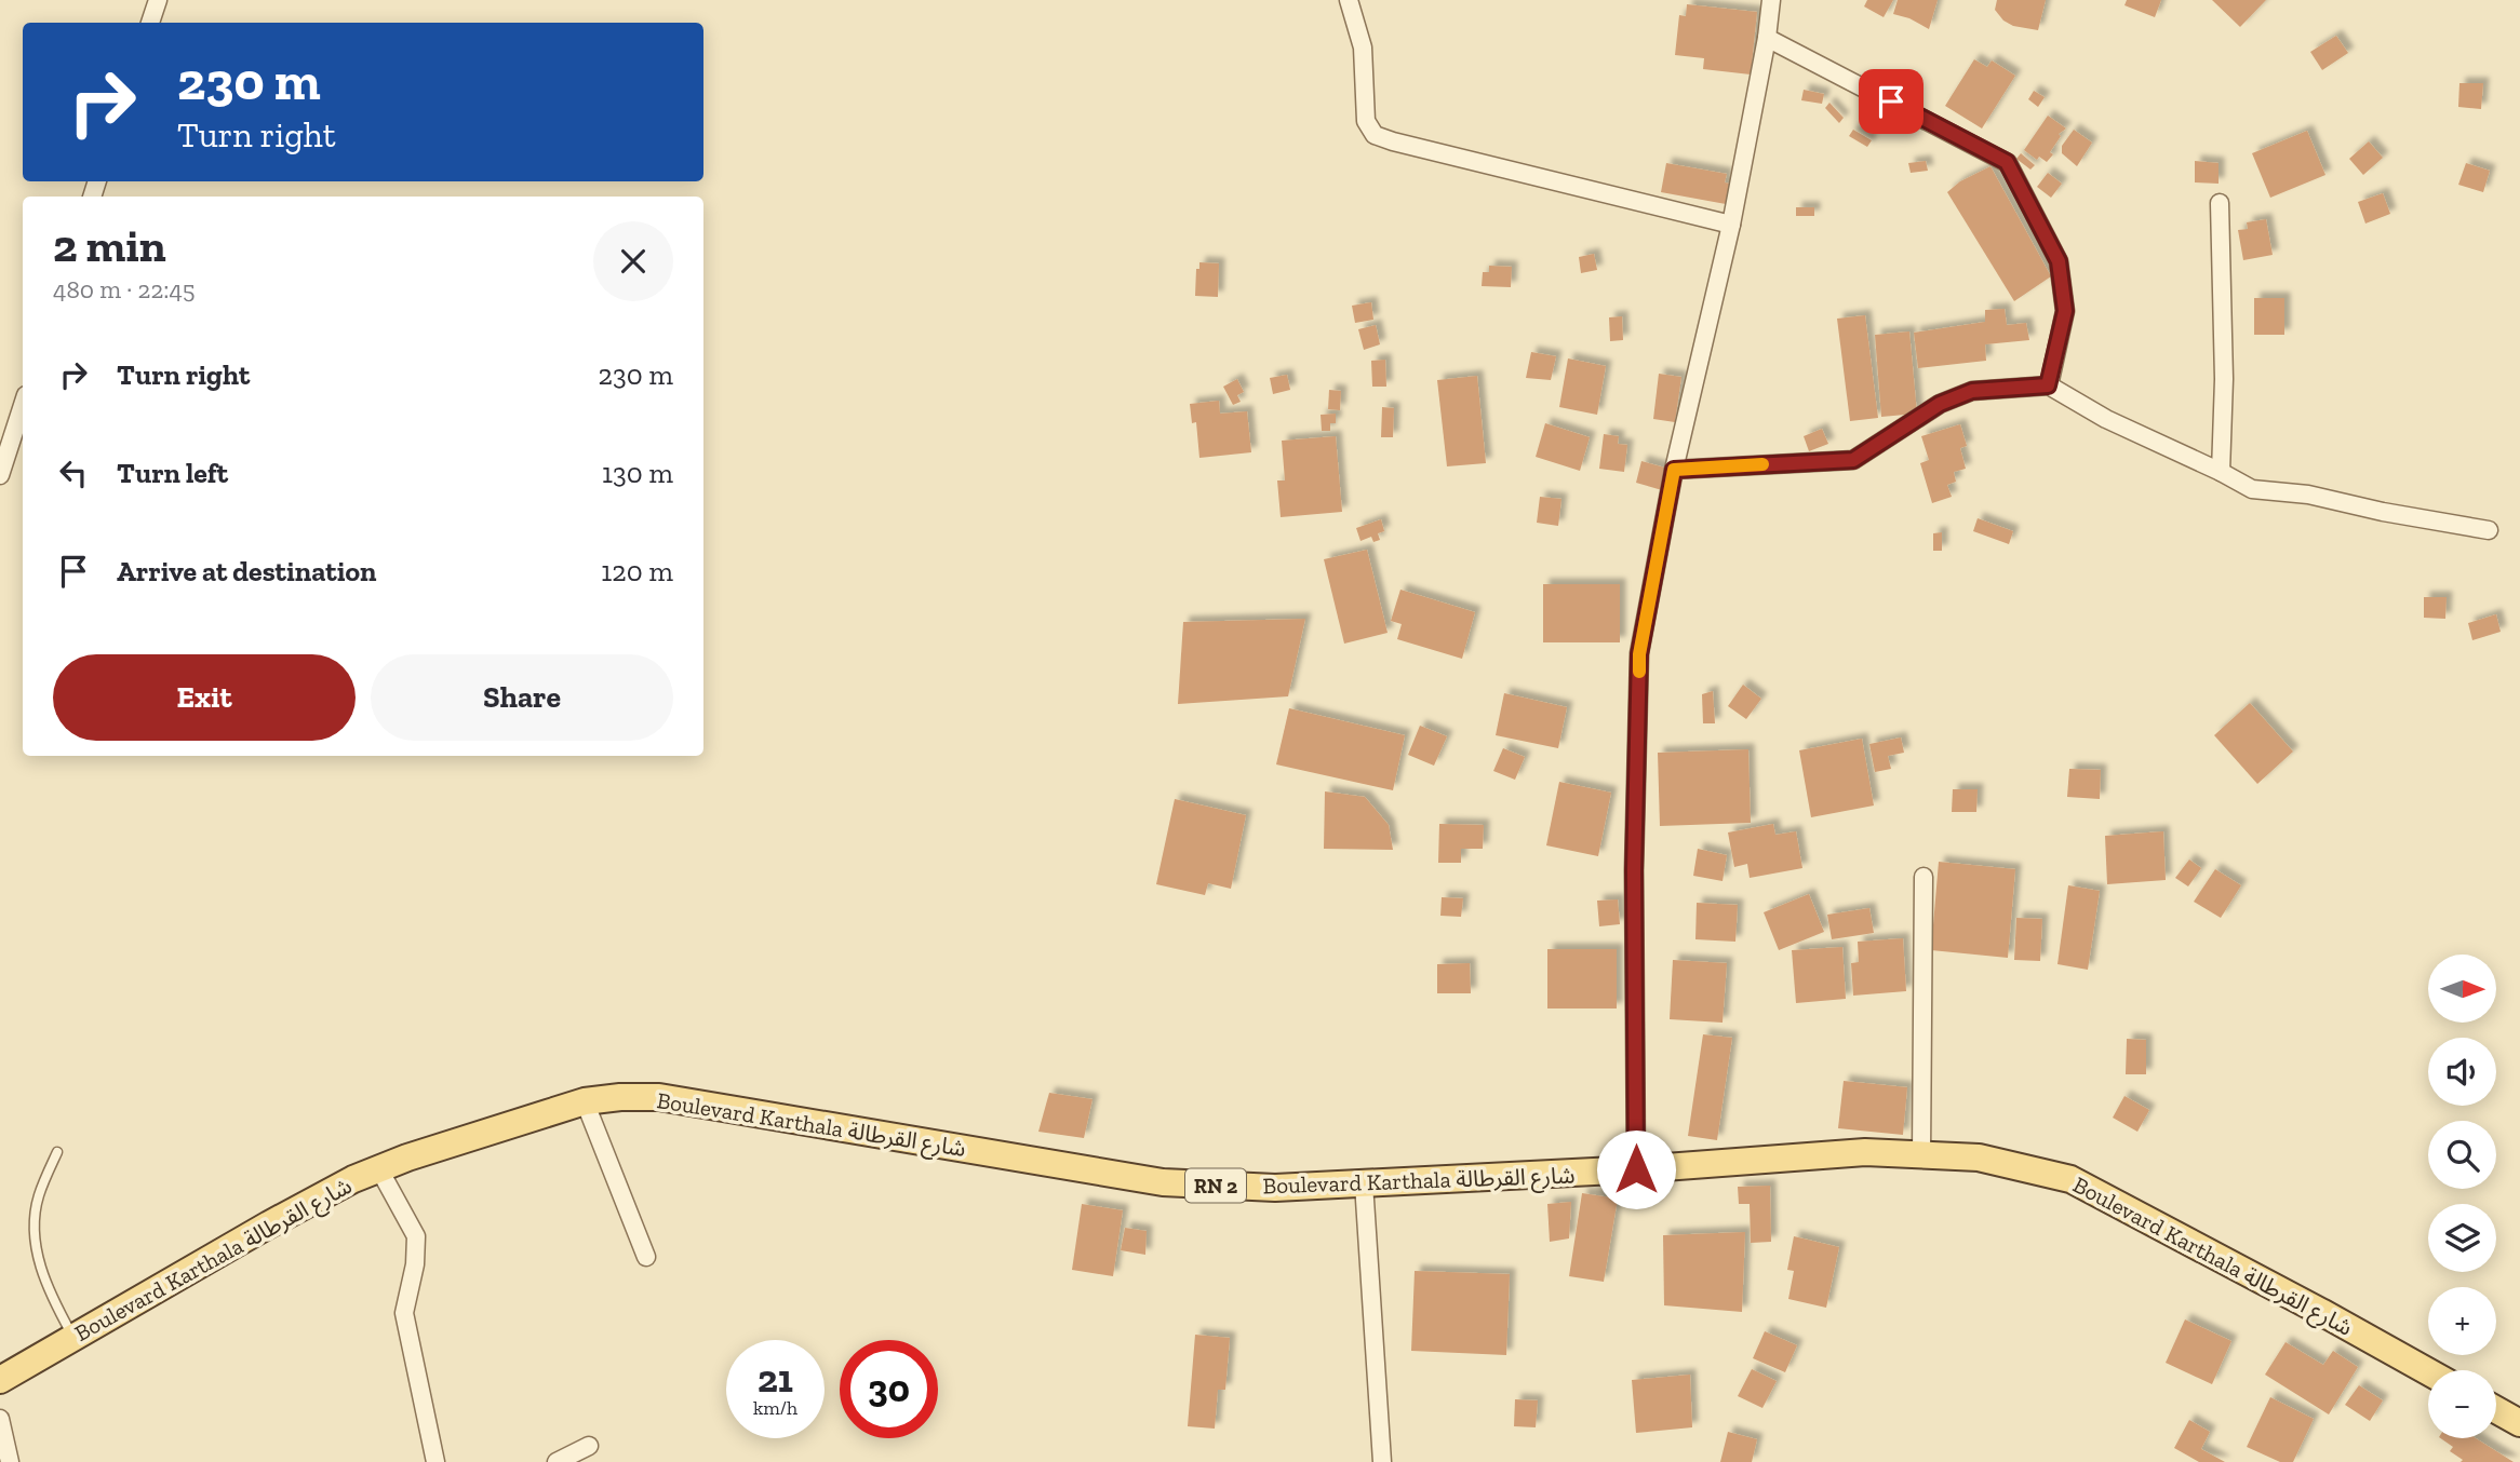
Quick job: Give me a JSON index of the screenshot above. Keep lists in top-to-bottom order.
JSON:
{
  "streets": {
    "main road": ["Boulevard Karthala شارع القرطالة", "RN 2"]
  },
  "north": "right",
  "page": {
    "turn": ["230 m", "Turn right"],
    "heading": ["2 min", "480 m · 22:45"],
    "list": [
      {
        "name": "Turn right",
        "value": "230 m"
      },
      {
        "name": "Turn left",
        "value": "130 m"
      },
      {
        "name": "Arrive at destination",
        "value": "120 m"
      }
    ],
    "buttons": ["Exit", "Share"],
    "map_buttons": ["+", "−"],
    "speed": "21 km/h",
    "limit": "30"
  }
}
